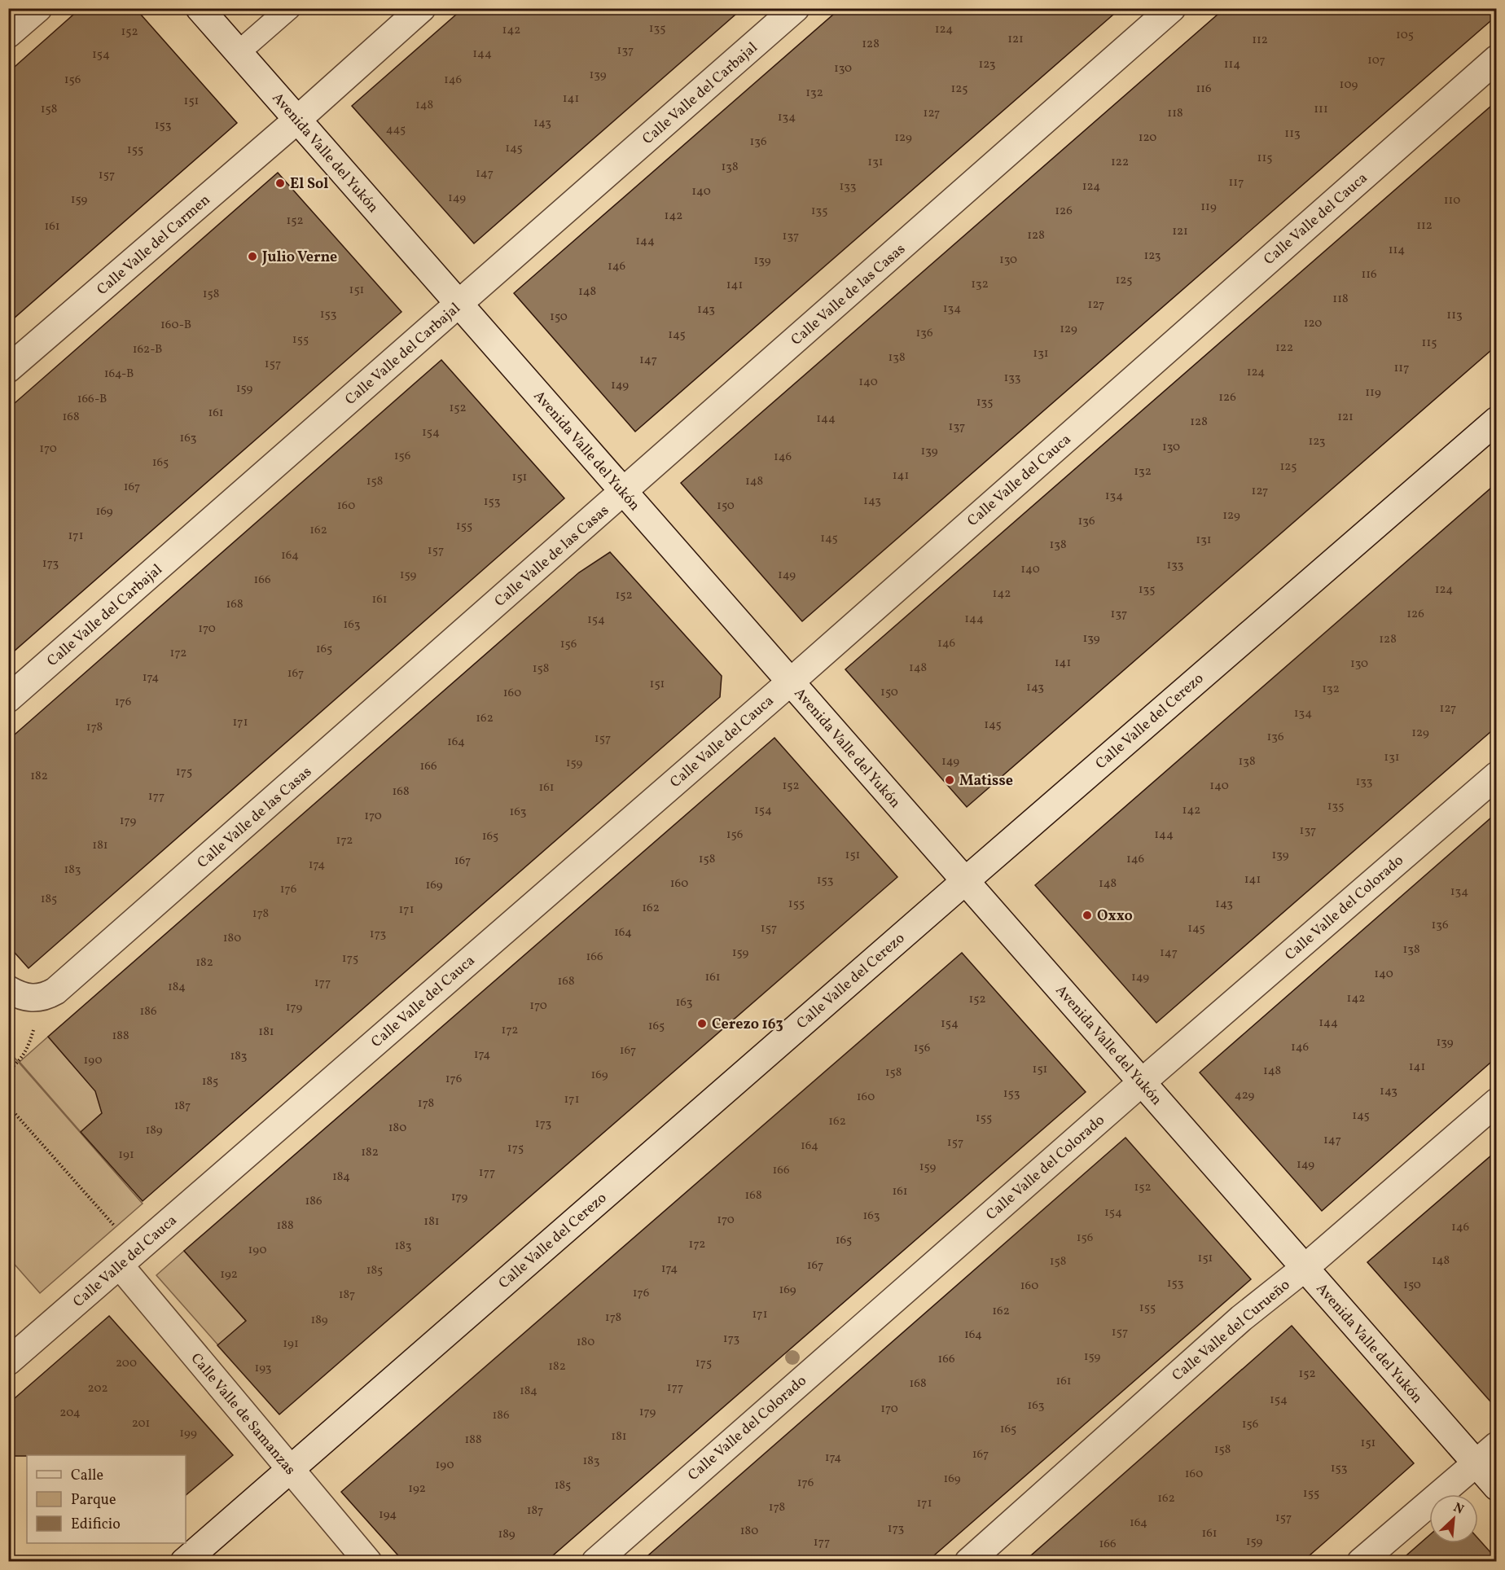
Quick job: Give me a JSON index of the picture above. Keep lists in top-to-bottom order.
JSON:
{
  "streets": {
    "street": [
      "Calle Valle del Carbajal",
      "Avenida Valle del Yukón",
      "Calle Valle del Cauca",
      "Calle Valle del Carmen",
      "Calle Valle de las Casas",
      "Calle Valle del Cerezo",
      "Calle Valle del Colorado",
      "Calle Valle del Curueño",
      "Calle Valle de Samanzas"
    ]
  },
  "crossings": [
    ["Calle Valle del Carbajal", "Avenida Valle del Yukón"],
    ["Avenida Valle del Yukón", "Calle Valle del Cauca"],
    ["Avenida Valle del Yukón", "Calle Valle del Carmen"],
    ["Avenida Valle del Yukón", "Calle Valle de las Casas"],
    ["Avenida Valle del Yukón", "Calle Valle del Cerezo"],
    ["Avenida Valle del Yukón", "Calle Valle del Colorado"],
    ["Avenida Valle del Yukón", "Calle Valle del Curueño"],
    ["Calle Valle del Cauca", "Calle Valle de Samanzas"],
    ["Calle Valle del Cerezo", "Calle Valle de Samanzas"]
  ],
  "places": [
    "El Sol",
    "Julio Verne",
    "Matisse",
    "Oxxo",
    "Cerezo 163"
  ],
  "house_numbers": [
    "135",
    "124",
    "142",
    "152",
    "105",
    "121",
    "112",
    "128",
    "137",
    "144",
    "154",
    "107",
    "123",
    "114",
    "130",
    "139",
    "156",
    "146",
    "109",
    "125",
    "116",
    "132",
    "141",
    "151",
    "148",
    "158",
    "111",
    "127",
    "118",
    "134",
    "143",
    "153",
    "445",
    "113",
    "129",
    "120",
    "136",
    "145",
    "155",
    "115",
    "131",
    "122",
    "138",
    "147",
    "157",
    "117",
    "133",
    "124",
    "140",
    "149",
    "159",
    "110",
    "119",
    "135",
    "126",
    "142",
    "152",
    "112",
    "161",
    "121",
    "128",
    "137",
    "144",
    "114",
    "123",
    "130",
    "139",
    "146",
    "116",
    "125",
    "132",
    "141",
    "151",
    "148",
    "158",
    "118",
    "127",
    "134",
    "143",
    "153",
    "113",
    "150",
    "120",
    "160-B",
    "129",
    "136",
    "145",
    "155",
    "115",
    "122",
    "162-B",
    "131",
    "138",
    "147",
    "157",
    "117",
    "124",
    "164-B",
    "133",
    "140",
    "149",
    "159",
    "119",
    "126",
    "166-B",
    "135",
    "152",
    "161",
    "168",
    "121",
    "144",
    "128",
    "137",
    "154",
    "163",
    "123",
    "130",
    "170",
    "139",
    "156",
    "146",
    "165",
    "125",
    "132",
    "141",
    "151",
    "158",
    "148",
    "167",
    "127",
    "134",
    "143",
    "153",
    "160",
    "150",
    "169",
    "129",
    "136",
    "155",
    "162",
    "171",
    "145",
    "131",
    "138",
    "157",
    "164",
    "173",
    "133",
    "140",
    "159",
    "149",
    "166",
    "135",
    "124",
    "142",
    "152",
    "161",
    "168",
    "137",
    "126",
    "144",
    "154",
    "163",
    "170",
    "139",
    "128",
    "146",
    "156",
    "165",
    "172",
    "141",
    "130",
    "148",
    "158",
    "167",
    "174",
    "151",
    "143",
    "132",
    "150",
    "160",
    "176",
    "127",
    "134",
    "162",
    "171",
    "145",
    "178",
    "129",
    "136",
    "157",
    "164",
    "131",
    "149",
    "138",
    "159",
    "166",
    "175",
    "182",
    "133",
    "152",
    "140",
    "161",
    "168",
    "177",
    "135",
    "154",
    "142",
    "163",
    "170",
    "179",
    "137",
    "156",
    "144",
    "165",
    "172",
    "181",
    "151",
    "139",
    "158",
    "146",
    "167",
    "174",
    "183",
    "141",
    "153",
    "160",
    "148",
    "169",
    "176",
    "134",
    "185",
    "155",
    "143",
    "162",
    "171",
    "178",
    "136",
    "157",
    "145",
    "164",
    "173",
    "180",
    "138",
    "159",
    "147",
    "166",
    "175",
    "182",
    "140",
    "161",
    "149",
    "168",
    "177",
    "184",
    "142",
    "152",
    "163",
    "170",
    "179",
    "186",
    "144",
    "154",
    "165",
    "172",
    "181",
    "188",
    "139",
    "146",
    "156",
    "167",
    "174",
    "183",
    "190",
    "141",
    "151",
    "148",
    "158",
    "169",
    "176",
    "185",
    "143",
    "153",
    "429",
    "160",
    "171",
    "178",
    "187",
    "145",
    "155",
    "162",
    "173",
    "180",
    "189",
    "147",
    "157",
    "164",
    "175",
    "182",
    "191",
    "149",
    "159",
    "166",
    "177",
    "184",
    "152",
    "161",
    "168",
    "179",
    "186",
    "154",
    "163",
    "170",
    "181",
    "188",
    "146",
    "156",
    "165",
    "172",
    "183",
    "190",
    "151",
    "148",
    "158",
    "167",
    "174",
    "185",
    "192",
    "153",
    "150",
    "160",
    "169",
    "176",
    "187",
    "155",
    "162",
    "171",
    "178",
    "189",
    "157",
    "164",
    "173",
    "180",
    "191",
    "159",
    "166",
    "200",
    "175",
    "182",
    "193",
    "152",
    "161",
    "168",
    "177",
    "202",
    "184",
    "154",
    "163",
    "170",
    "179",
    "204",
    "186",
    "201",
    "156",
    "165",
    "199",
    "181",
    "188",
    "151",
    "158",
    "167",
    "174",
    "183",
    "190",
    "153",
    "160",
    "169",
    "176",
    "185",
    "192",
    "155",
    "162",
    "171",
    "178",
    "187",
    "194",
    "157",
    "164",
    "173",
    "180",
    "161",
    "189",
    "159",
    "177",
    "166"
  ],
  "legend": ["Calle", "Parque", "Edificio"],
  "north": "top right"
}
